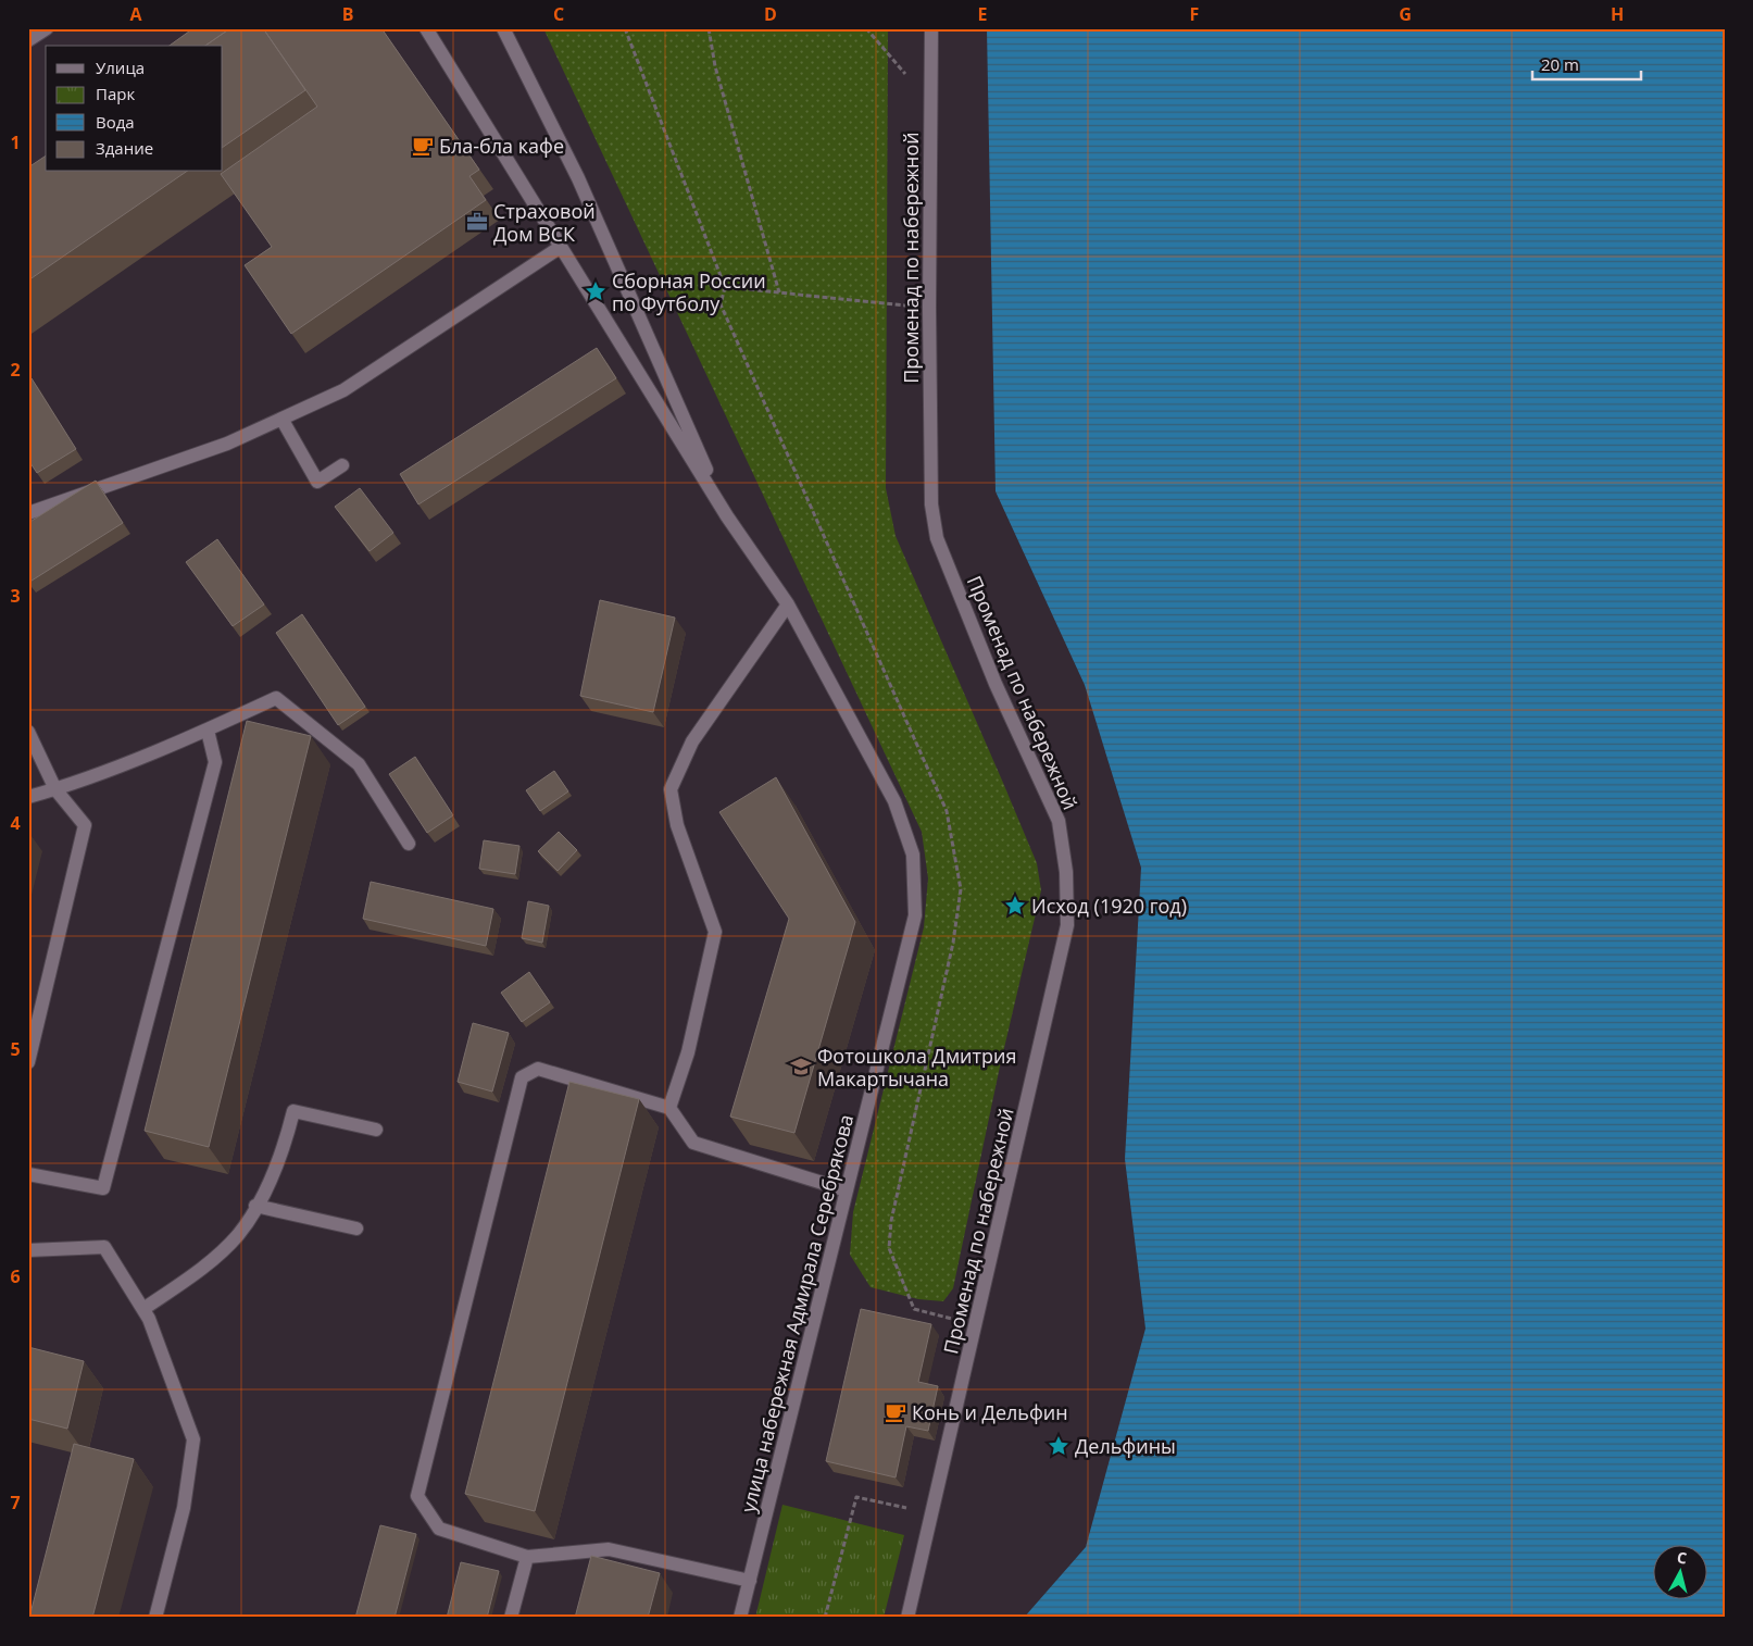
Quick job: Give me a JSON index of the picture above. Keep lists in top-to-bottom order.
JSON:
{
  "streets": {
    "street": ["Променад по набережной", "улица набережная Адмирала Серебрякова"]
  },
  "places": {
    "cafe": ["Бла-бла кафе", "Конь и Дельфин"],
    "office": ["Страховой Дом ВСК"],
    "place": ["Сборная России по Футболу", "Исход (1920 год)", "Дельфины"],
    "school or university": ["Фотошкола Дмитрия Макартычана"]
  },
  "legend": [
    "Улица",
    "Парк",
    "Вода",
    "Здание"
  ],
  "scale_bar": "20 m",
  "north": "top",
  "grid": {
    "columns": [
      "A",
      "B",
      "C",
      "D",
      "E",
      "F",
      "G",
      "H"
    ],
    "rows": [
      "1",
      "2",
      "3",
      "4",
      "5",
      "6",
      "7"
    ]
  }
}
